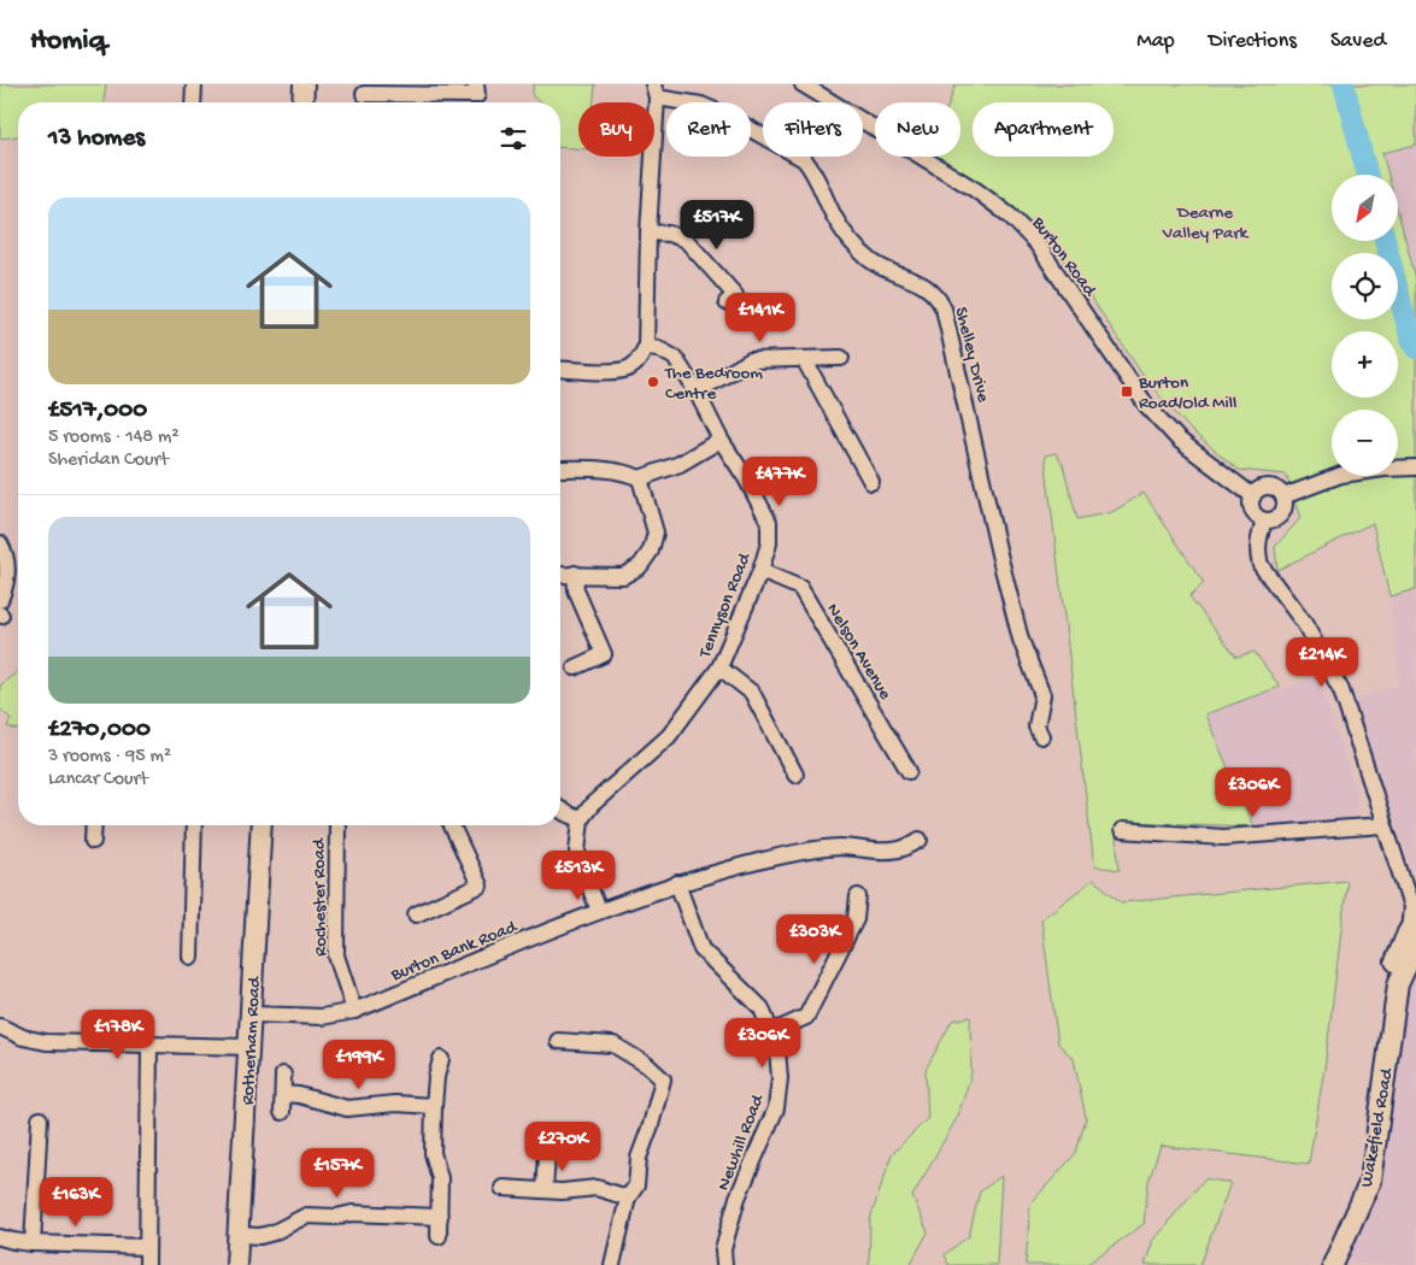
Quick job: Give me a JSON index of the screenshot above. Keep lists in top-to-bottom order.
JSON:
{
  "streets": {
    "main road": ["Rotherham Road", "Wakefield Road"],
    "street": [
      "Burton Road",
      "Shelley Drive",
      "Tennyson Road",
      "Nelson Avenue",
      "Rochester Road",
      "Burton Bank Road",
      "Newhill Road"
    ]
  },
  "crossings": [
    ["Tennyson Road", "Nelson Avenue"],
    ["Rochester Road", "Burton Bank Road"],
    ["Burton Bank Road", "Rotherham Road"],
    ["Burton Bank Road", "Newhill Road"]
  ],
  "parks": ["Dearne Valley Park"],
  "places": {
    "other": ["The Bedroom Centre"],
    "transit": ["Burton Road/Old Mill"]
  },
  "north": "bottom left",
  "page": {
    "header": "Homiq",
    "nav": ["Map", "Directions", "Saved"],
    "chip": [
      "Buy",
      "Rent",
      "Filters",
      "New",
      "Apartment"
    ],
    "heading": "13 homes",
    "map_buttons": ["+", "−"],
    "list": [
      {
        "name": "£517,000",
        "note": "5 rooms · 148 m² · Sheridan Court"
      },
      {
        "name": "£270,000",
        "note": "3 rooms · 95 m² · Lancar Court"
      }
    ],
    "price": [
      "£517K",
      "£141K",
      "£477K",
      "£214K",
      "£306K",
      "£513K",
      "£303K",
      "£178K",
      "£306K",
      "£199K",
      "£270K",
      "£157K",
      "£163K"
    ]
  }
}
